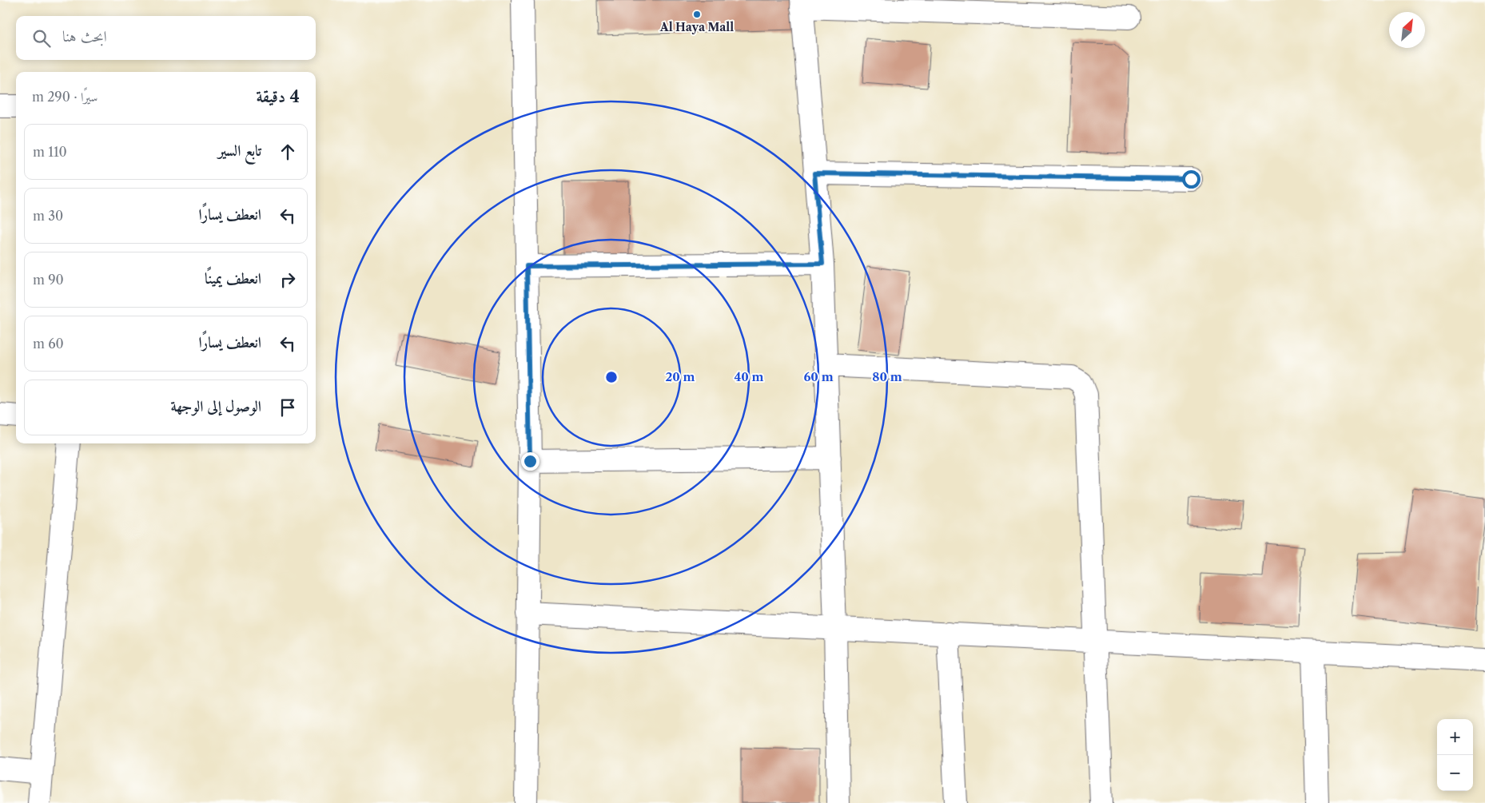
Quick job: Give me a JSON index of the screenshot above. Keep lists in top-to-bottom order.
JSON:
{
  "places": ["Al Haya Mall"],
  "north": "top right",
  "page": {
    "search": "ابحث هنا",
    "heading": ["4 دقيقة", "سيرًا · 290 m"],
    "list": [
      ["تابع السير", "110 m"],
      ["انعطف يسارًا", "30 m"],
      ["انعطف يمينًا", "90 m"],
      ["انعطف يسارًا", "60 m"],
      "الوصول إلى الوجهة"
    ],
    "map_buttons": ["+", "−"]
  },
  "rings": [
    "20 m",
    "40 m",
    "60 m",
    "80 m"
  ]
}
